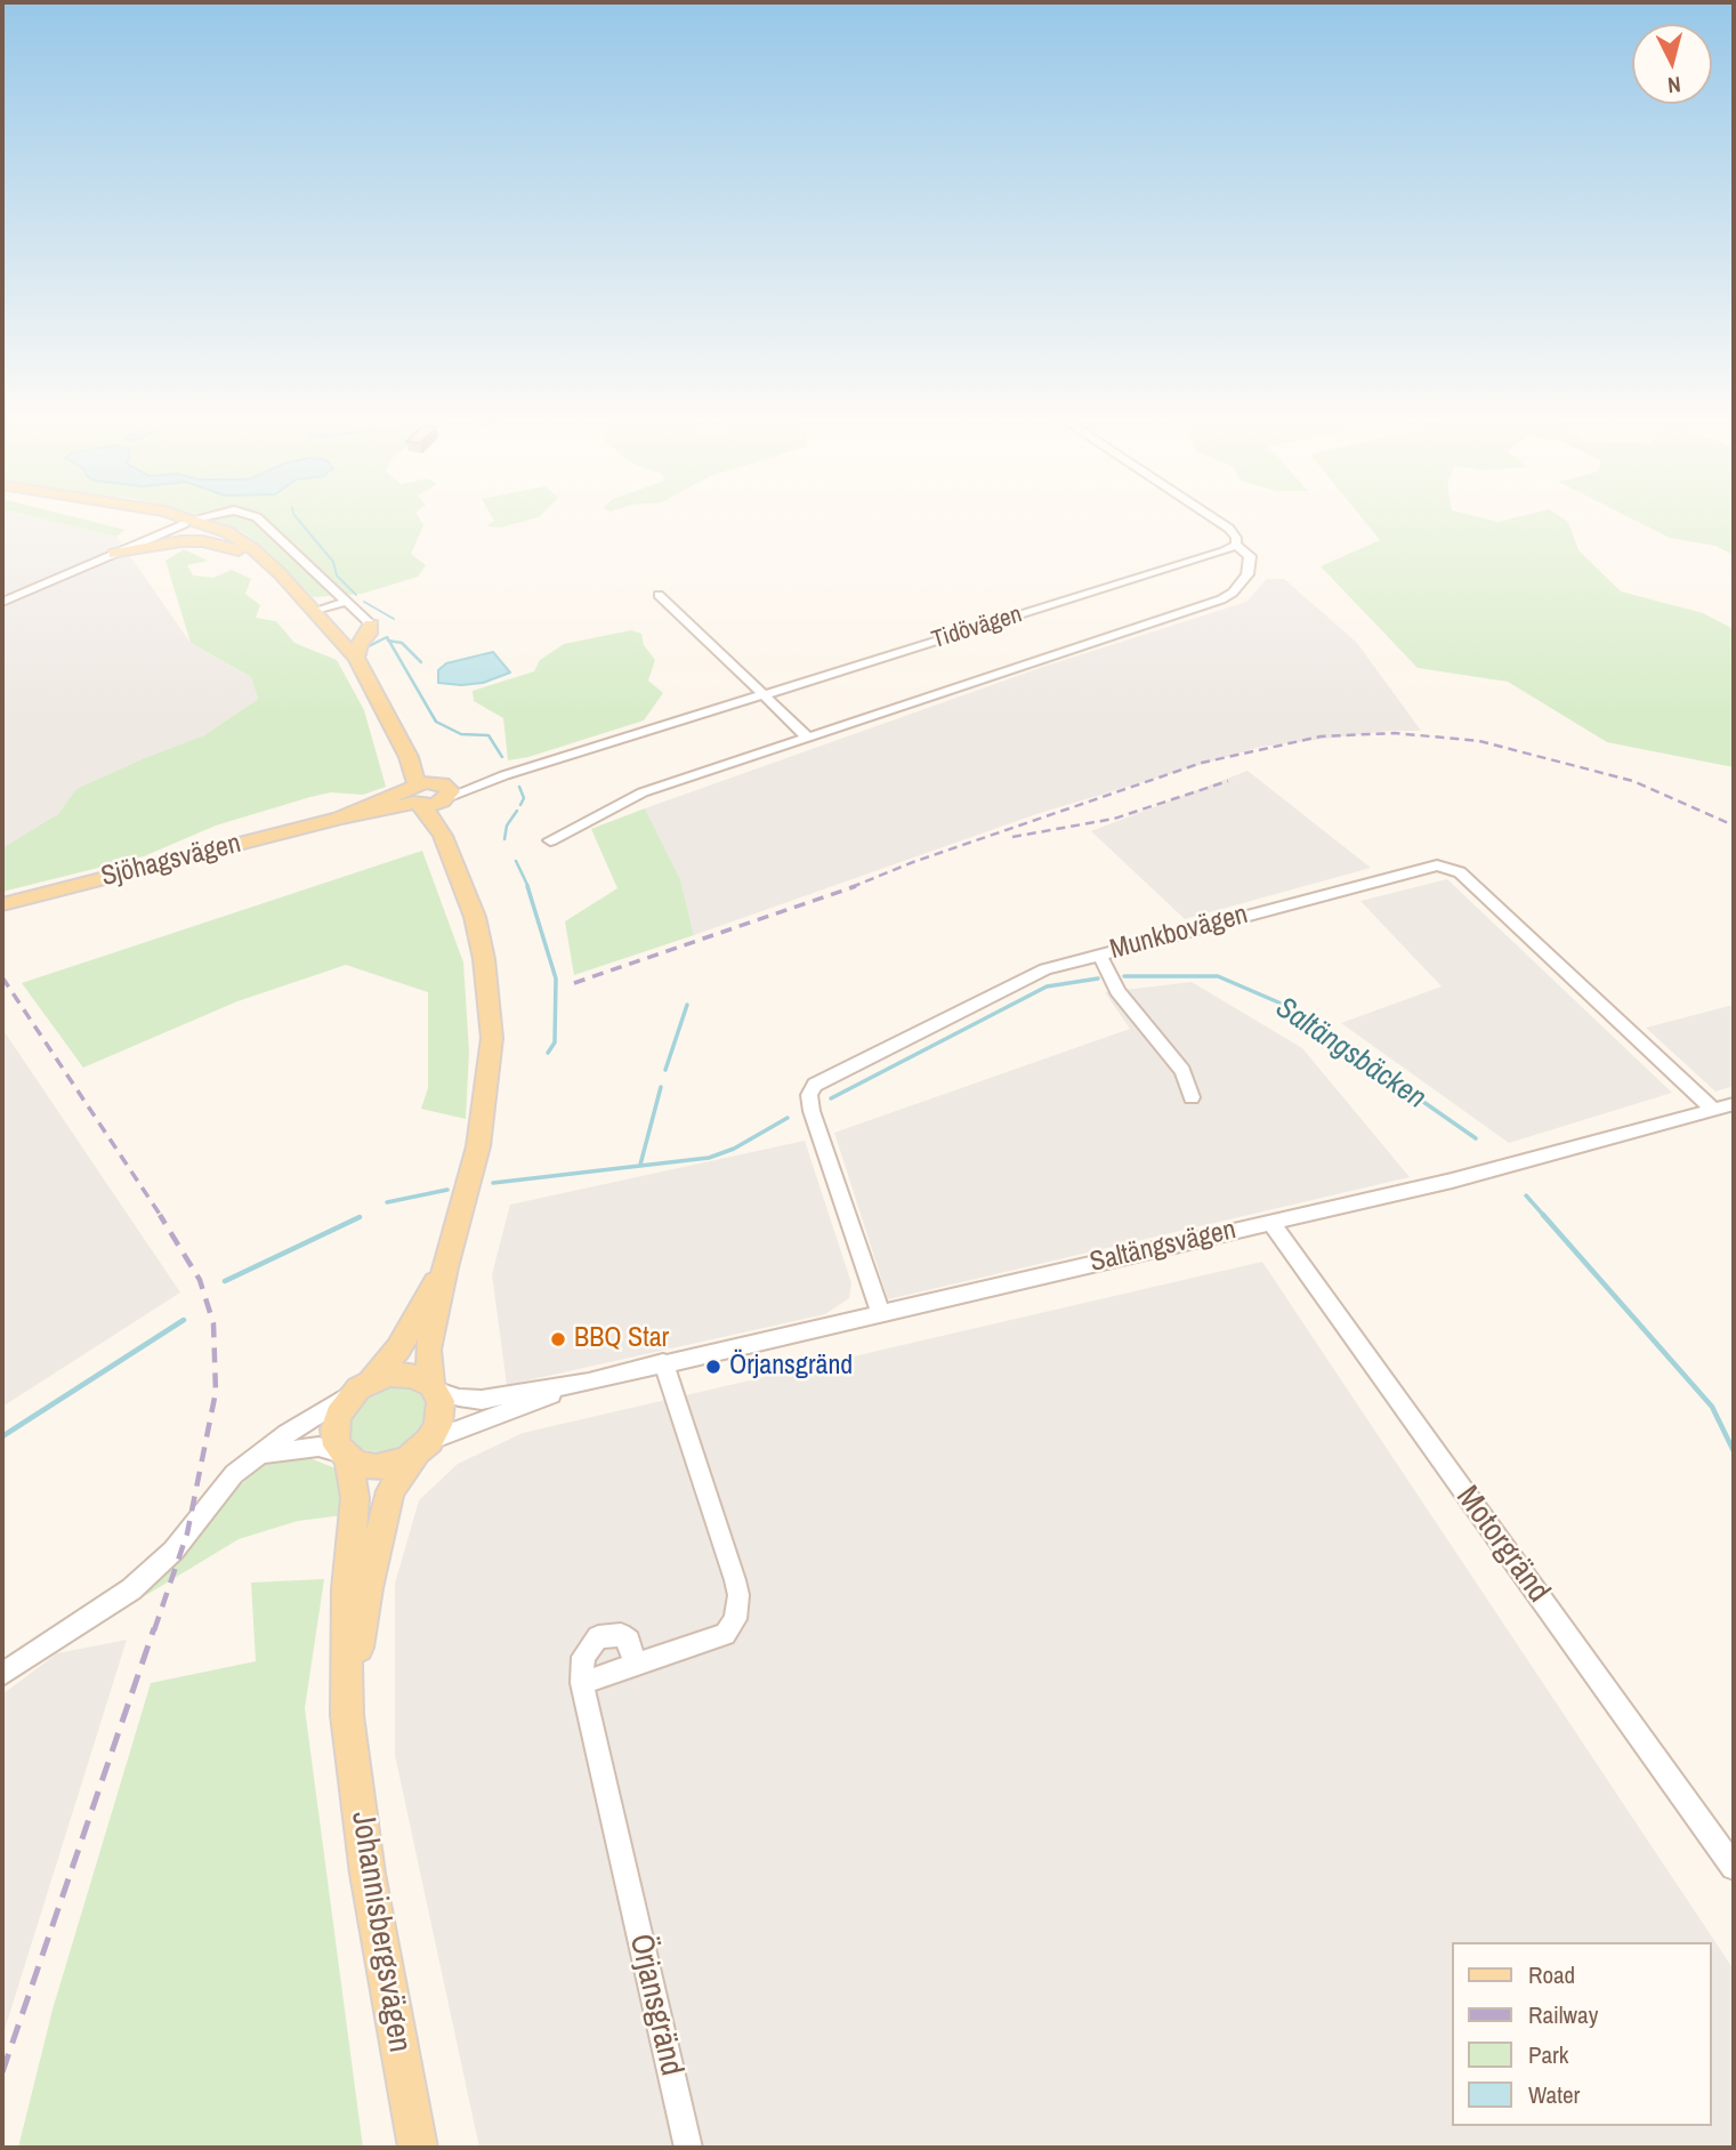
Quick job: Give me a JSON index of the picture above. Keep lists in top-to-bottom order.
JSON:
{
  "streets": {
    "main road": ["Sjöhagsvägen", "Johannisbergsvägen"],
    "street": [
      "Tidövägen",
      "Munkbovägen",
      "Saltängsvägen",
      "Motorgränd",
      "Örjansgränd"
    ]
  },
  "crossings": [
    ["Tidövägen", "Sjöhagsvägen"],
    ["Munkbovägen", "Saltängsvägen"],
    ["Saltängsvägen", "Motorgränd"],
    ["Saltängsvägen", "Johannisbergsvägen"]
  ],
  "water": ["Saltängsbäcken"],
  "places": ["BBQ Star", "Örjansgränd"],
  "legend": [
    "Road",
    "Railway",
    "Park",
    "Water"
  ],
  "north": "bottom"
}
